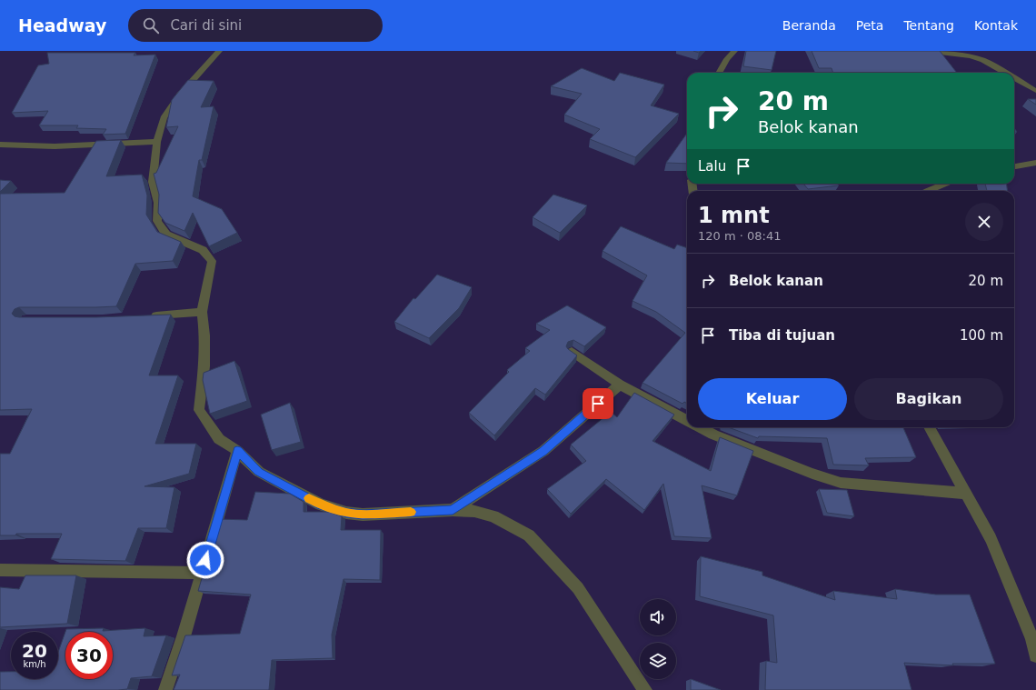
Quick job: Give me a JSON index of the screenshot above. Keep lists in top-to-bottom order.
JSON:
{
  "page": {
    "header": "Headway",
    "search": "Cari di sini",
    "nav": [
      "Beranda",
      "Peta",
      "Tentang",
      "Kontak"
    ],
    "turn": ["20 m", "Belok kanan"],
    "then": "Lalu",
    "heading": ["1 mnt", "120 m · 08:41"],
    "list": [
      {
        "name": "Belok kanan",
        "value": "20 m"
      },
      {
        "name": "Tiba di tujuan",
        "value": "100 m"
      }
    ],
    "buttons": ["Keluar", "Bagikan"],
    "speed": "20 km/h",
    "limit": "30"
  }
}
